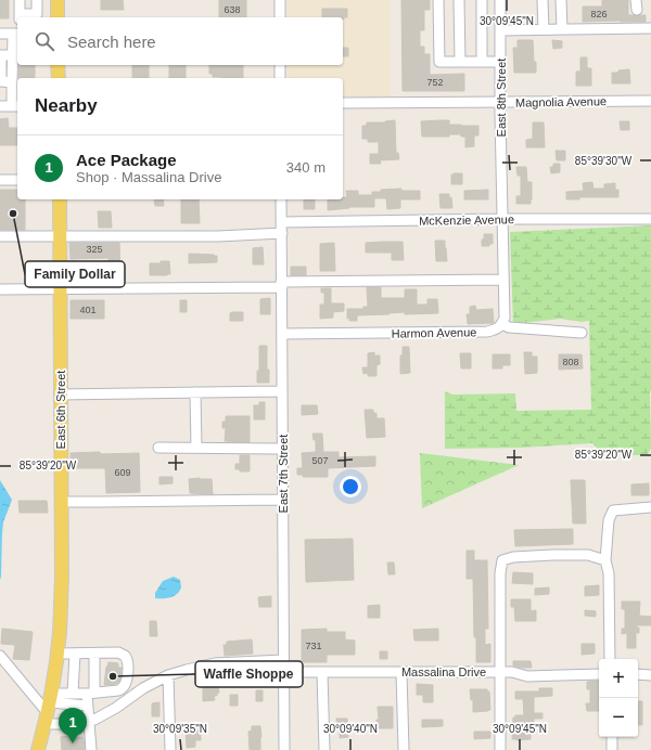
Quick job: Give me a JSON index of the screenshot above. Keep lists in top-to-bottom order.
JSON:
{
  "streets": {
    "main road": ["East 6th Street"],
    "street": [
      "East 8th Street",
      "Magnolia Avenue",
      "McKenzie Avenue",
      "Harmon Avenue",
      "East 7th Street",
      "Massalina Drive"
    ]
  },
  "crossings": [
    ["East 8th Street", "Magnolia Avenue"],
    ["East 8th Street", "McKenzie Avenue"],
    ["East 8th Street", "Harmon Avenue"],
    ["McKenzie Avenue", "East 7th Street"],
    ["Harmon Avenue", "East 7th Street"],
    ["East 7th Street", "Massalina Drive"]
  ],
  "places": ["Family Dollar", "Waffle Shoppe"],
  "house_numbers": [
    "638",
    "826",
    "752",
    "325",
    "401",
    "808",
    "507",
    "609",
    "731"
  ],
  "page": {
    "search": "Search here",
    "heading": "Nearby",
    "list": [
      {
        "mark": "1",
        "name": "Ace Package",
        "note": "Shop · Massalina Drive",
        "value": "340 m"
      }
    ],
    "map_buttons": ["+", "−"],
    "pins": "1"
  },
  "coordinates": [
    "30°09'45\"N",
    "85°39'30\"W",
    "85°39'20\"W",
    "30°09'35\"N",
    "30°09'40\"N"
  ]
}
